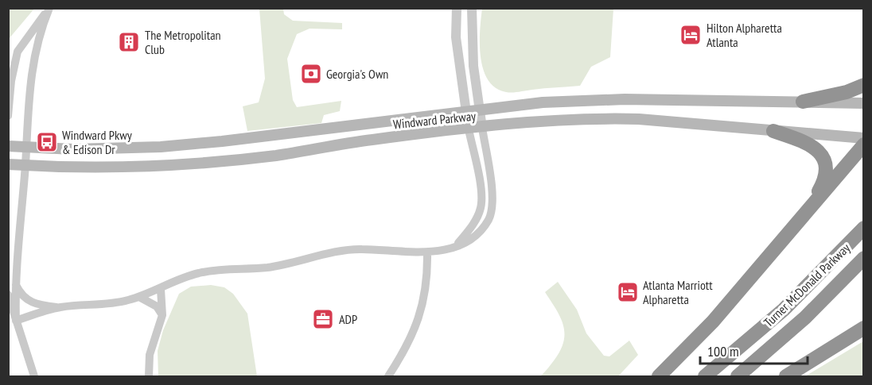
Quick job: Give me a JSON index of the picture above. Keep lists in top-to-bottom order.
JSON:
{
  "streets": {
    "highway": ["Turner McDonald Parkway"],
    "main road": ["Windward Parkway"]
  },
  "places": {
    "hotel": ["Hilton Alpharetta Atlanta", "Atlanta Marriott Alpharetta"],
    "building": ["The Metropolitan Club"],
    "bank": ["Georgia's Own"],
    "bus stop": ["Windward Pkwy & Edison Dr"],
    "office": ["ADP"]
  },
  "scale_bar": "100 m"
}
